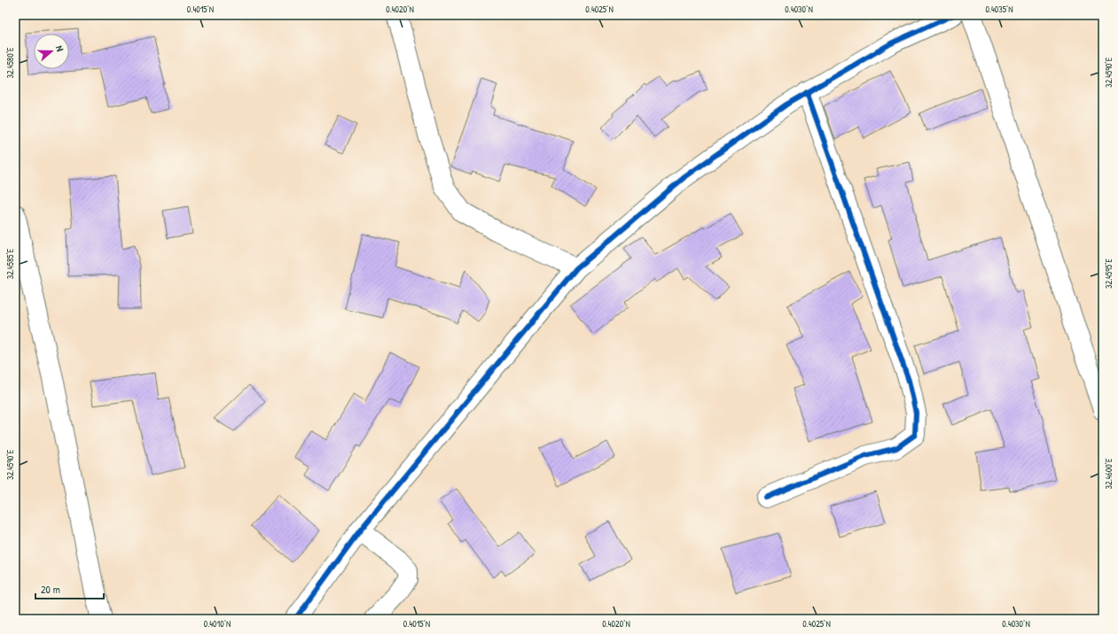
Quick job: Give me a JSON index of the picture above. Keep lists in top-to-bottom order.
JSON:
{
  "scale_bar": "20 m",
  "north": "right",
  "coordinates": [
    "0.4015°N",
    "0.4020°N",
    "0.4025°N",
    "0.4030°N",
    "0.4035°N",
    "32.4580°E",
    "32.4590°E",
    "32.4585°E",
    "32.4595°E",
    "32.4600°E",
    "0.4010°N"
  ]
}
